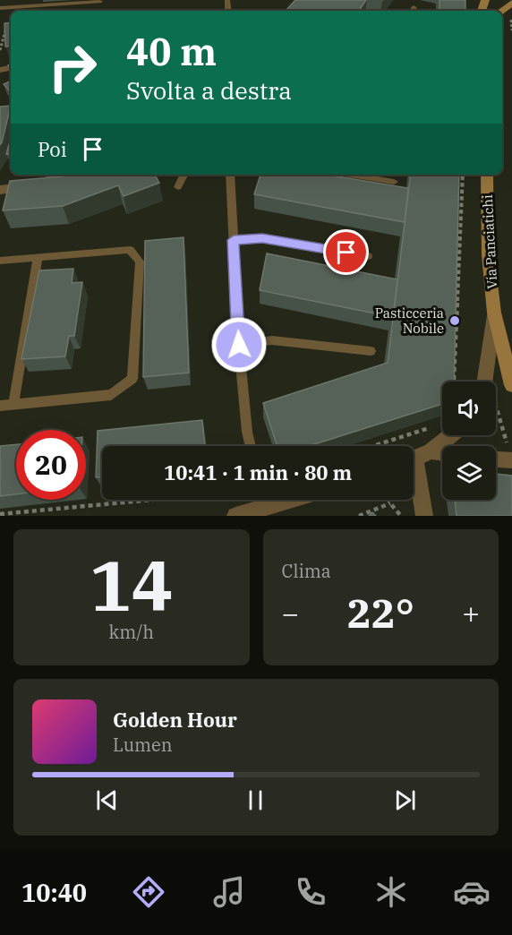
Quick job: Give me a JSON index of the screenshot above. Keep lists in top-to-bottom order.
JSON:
{
  "streets": {
    "main road": ["Via Panciatichi"]
  },
  "places": ["Pasticceria Nobile"],
  "page": {
    "turn": ["40 m", "Svolta a destra"],
    "then": "Poi",
    "limit": "20",
    "trip": "10:41 · 1 min · 80 m",
    "tile": [
      ["14", "km/h"],
      "Clima"
    ],
    "heat": ["−", "22°", "+"],
    "song": ["Golden Hour", "Lumen"],
    "tabs": "10:40"
  }
}
